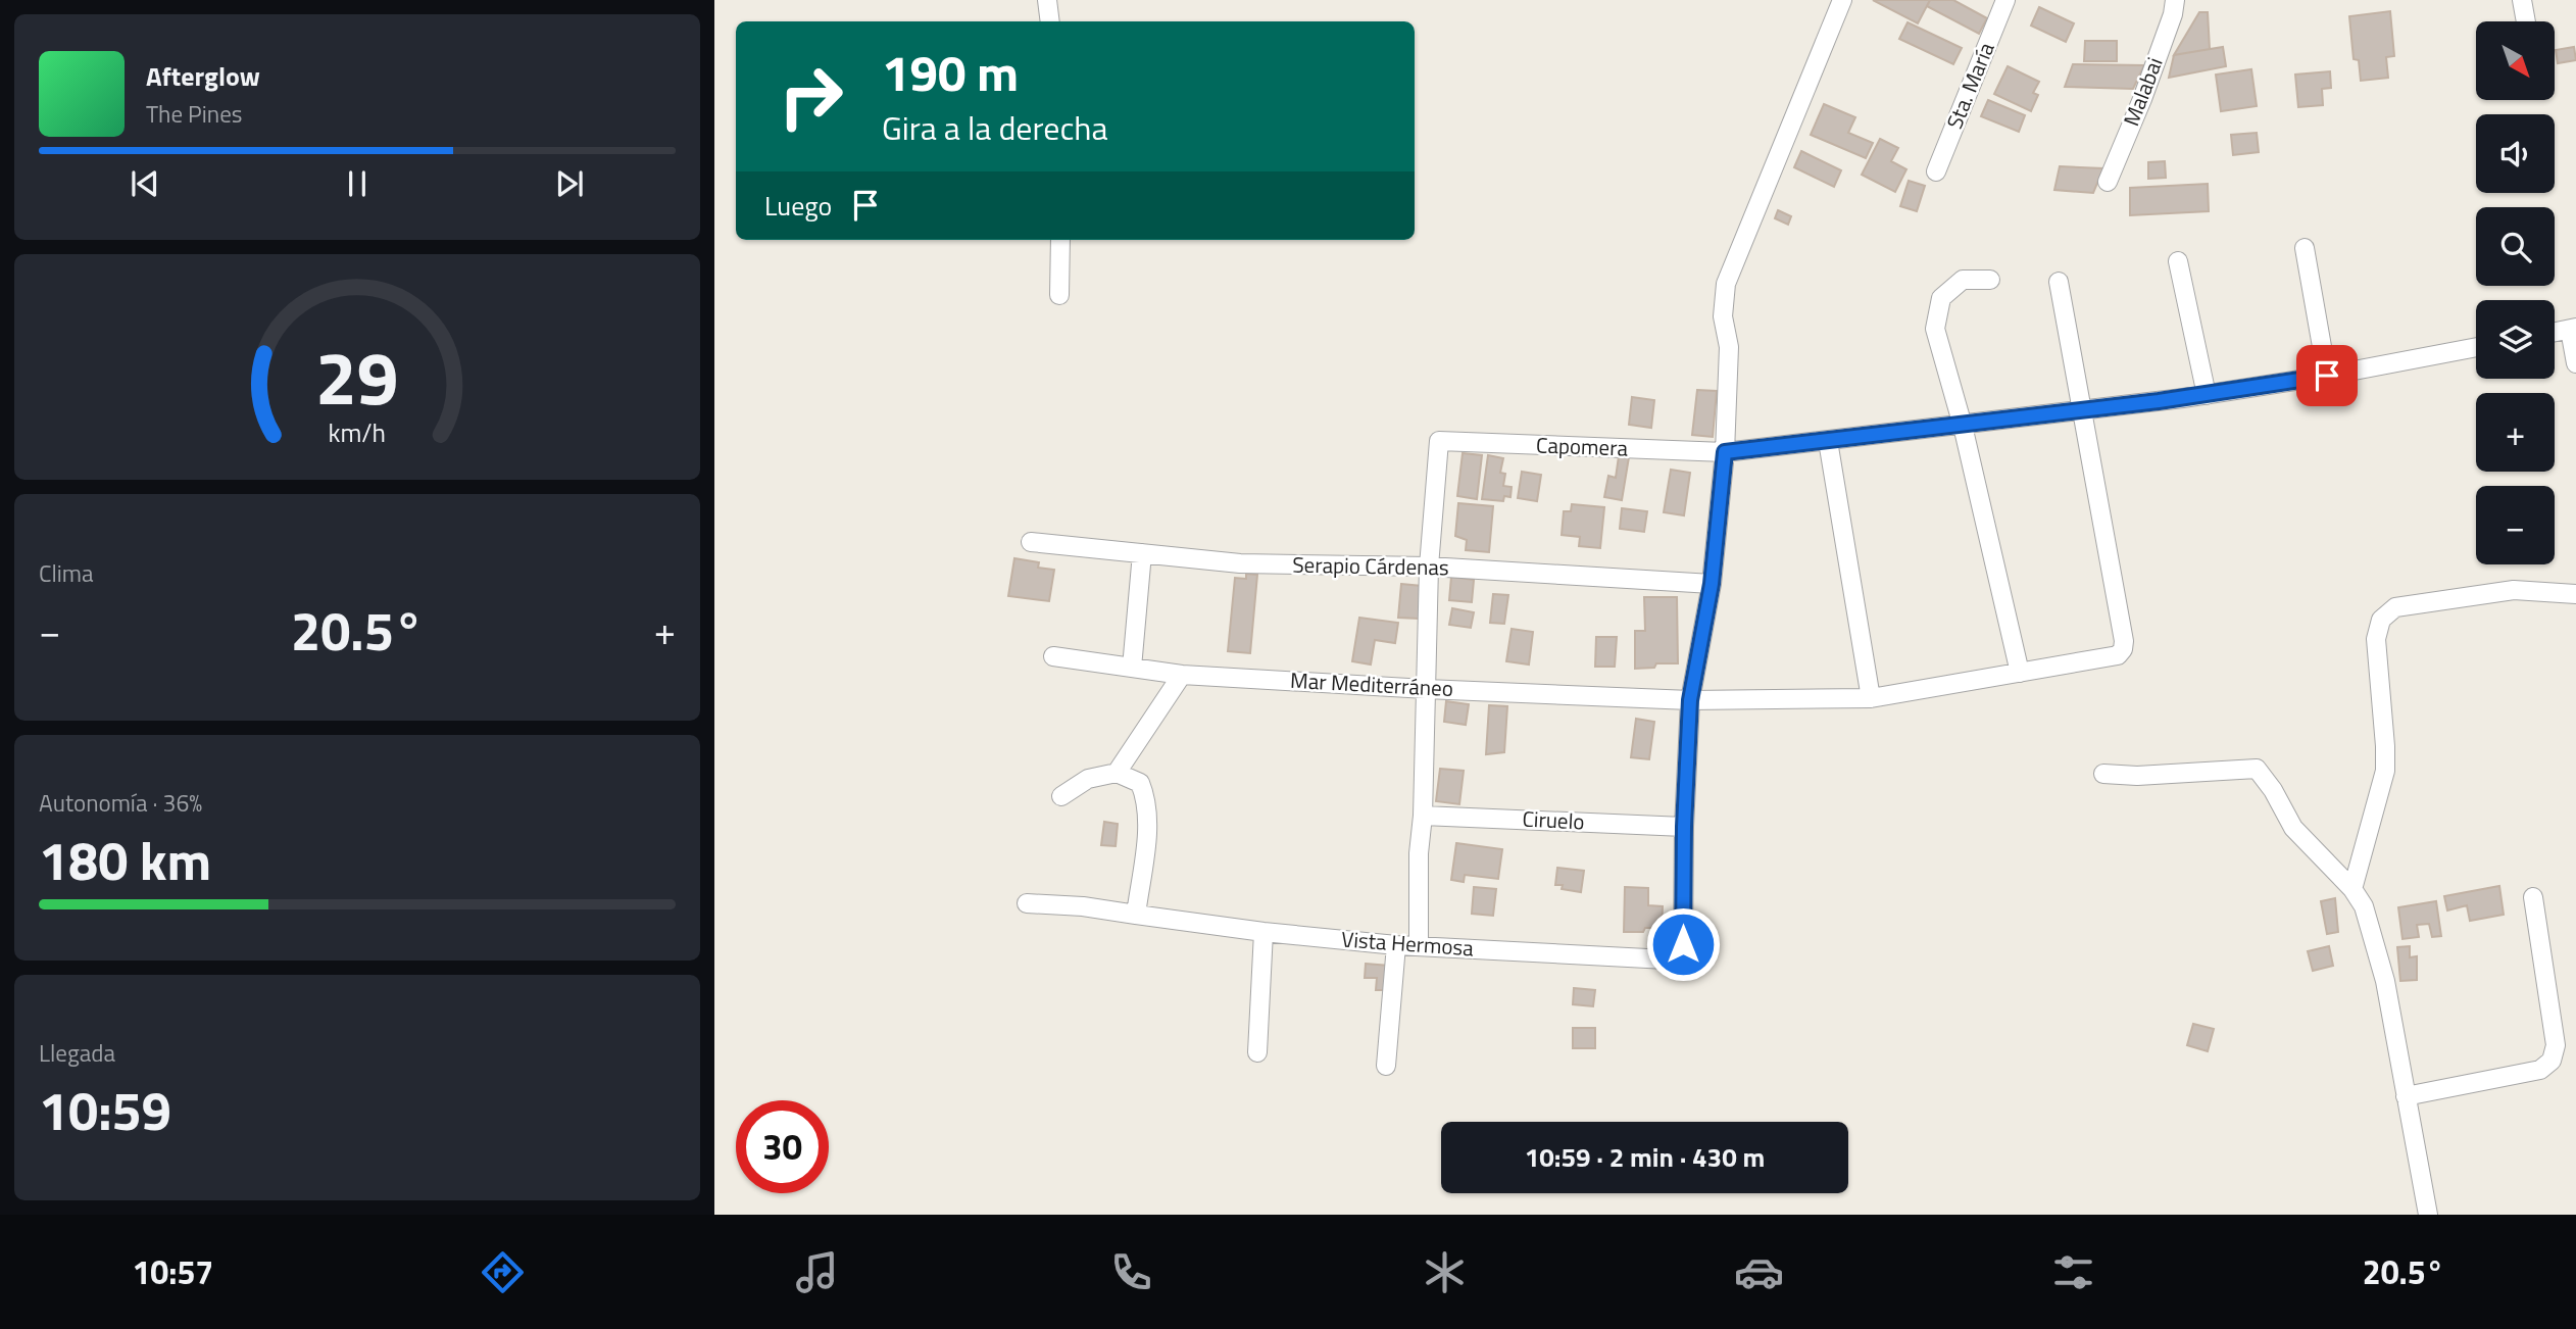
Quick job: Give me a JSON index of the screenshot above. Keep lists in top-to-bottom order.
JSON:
{
  "streets": {
    "street": [
      "Sta. María",
      "Malabai",
      "Capomera",
      "Serapio Cárdenas",
      "Mar Mediterráneo",
      "Ciruelo",
      "Vista Hermosa"
    ]
  },
  "crossings": [
    ["Capomera", "Serapio Cárdenas"],
    ["Capomera", "Mar Mediterráneo"],
    ["Ciruelo", "Vista Hermosa"]
  ],
  "north": "bottom right",
  "page": {
    "map_buttons": ["+", "−"],
    "turn": ["190 m", "Gira a la derecha"],
    "song": ["Afterglow", "The Pines"],
    "then": "Luego",
    "tile": [
      "Clima",
      ["Autonomía · 36%", "180 km"],
      ["Llegada", "10:59"]
    ],
    "heat": ["−", "20.5°", "+"],
    "limit": "30",
    "trip": "10:59 · 2 min · 430 m",
    "tabs": ["10:57", "20.5°"],
    "gauge": ["29", "km/h"]
  }
}
